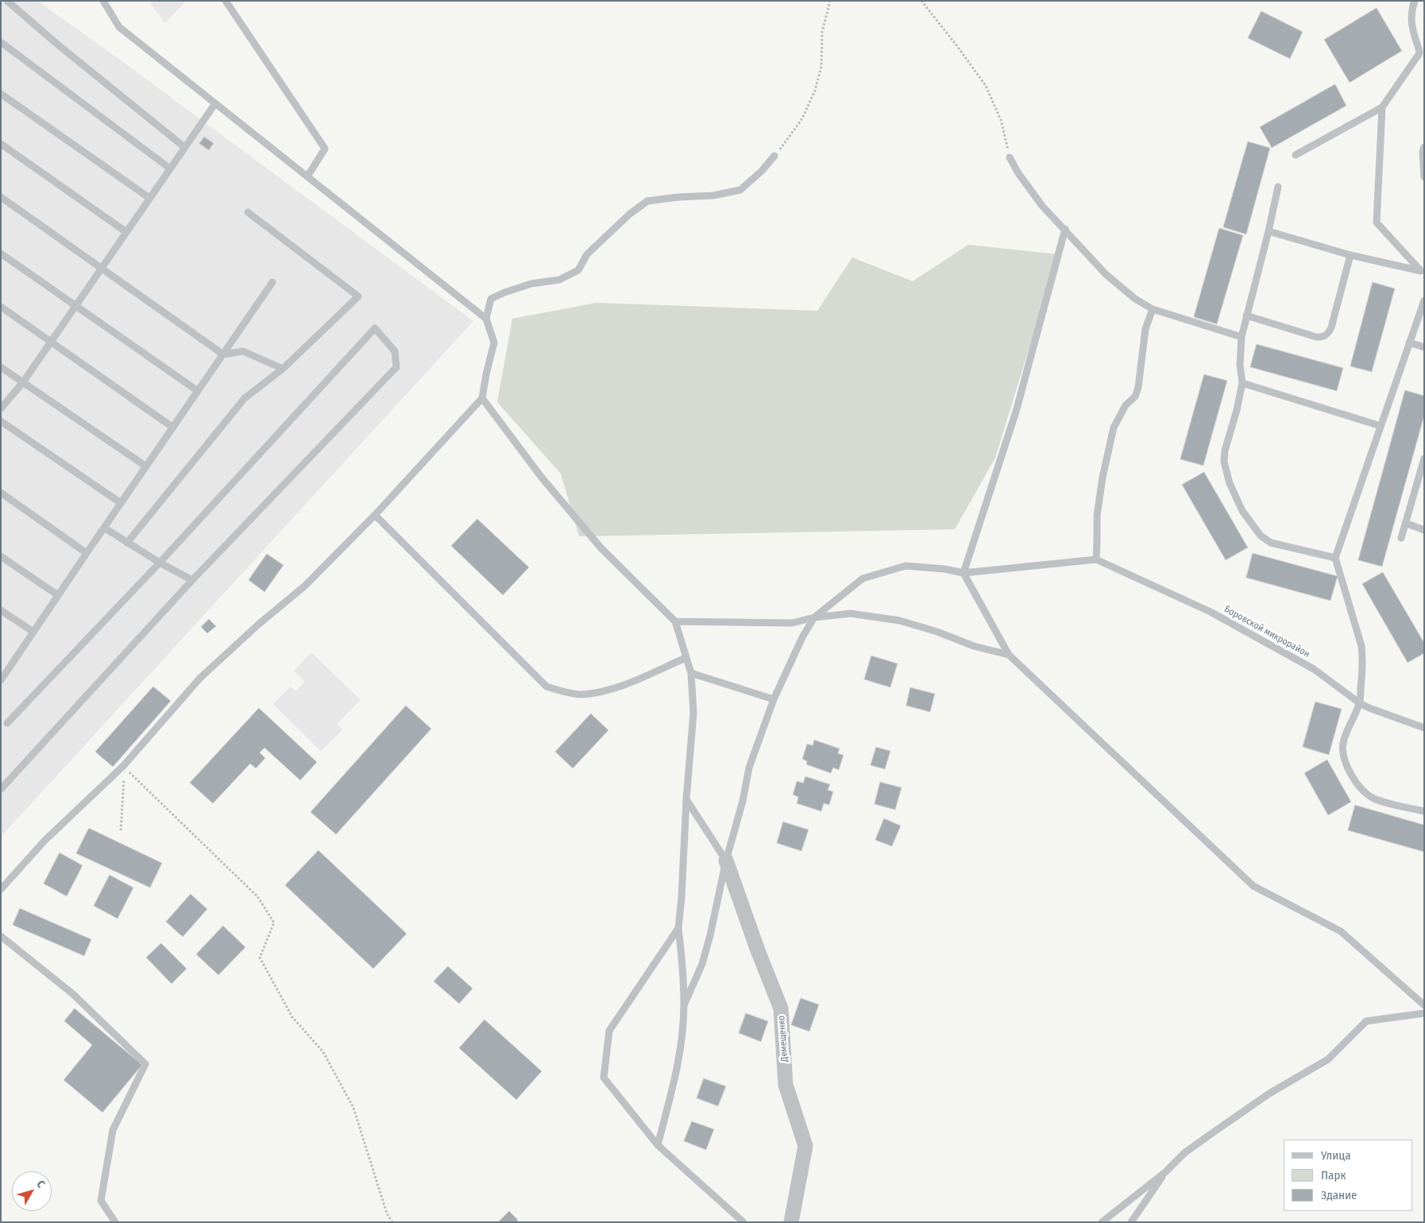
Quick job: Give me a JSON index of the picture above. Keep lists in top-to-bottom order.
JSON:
{
  "streets": {
    "street": ["Демещенко"],
    "lane": ["Боровской микрорайон"]
  },
  "legend": ["Улица", "Парк", "Здание"],
  "north": "top right"
}
